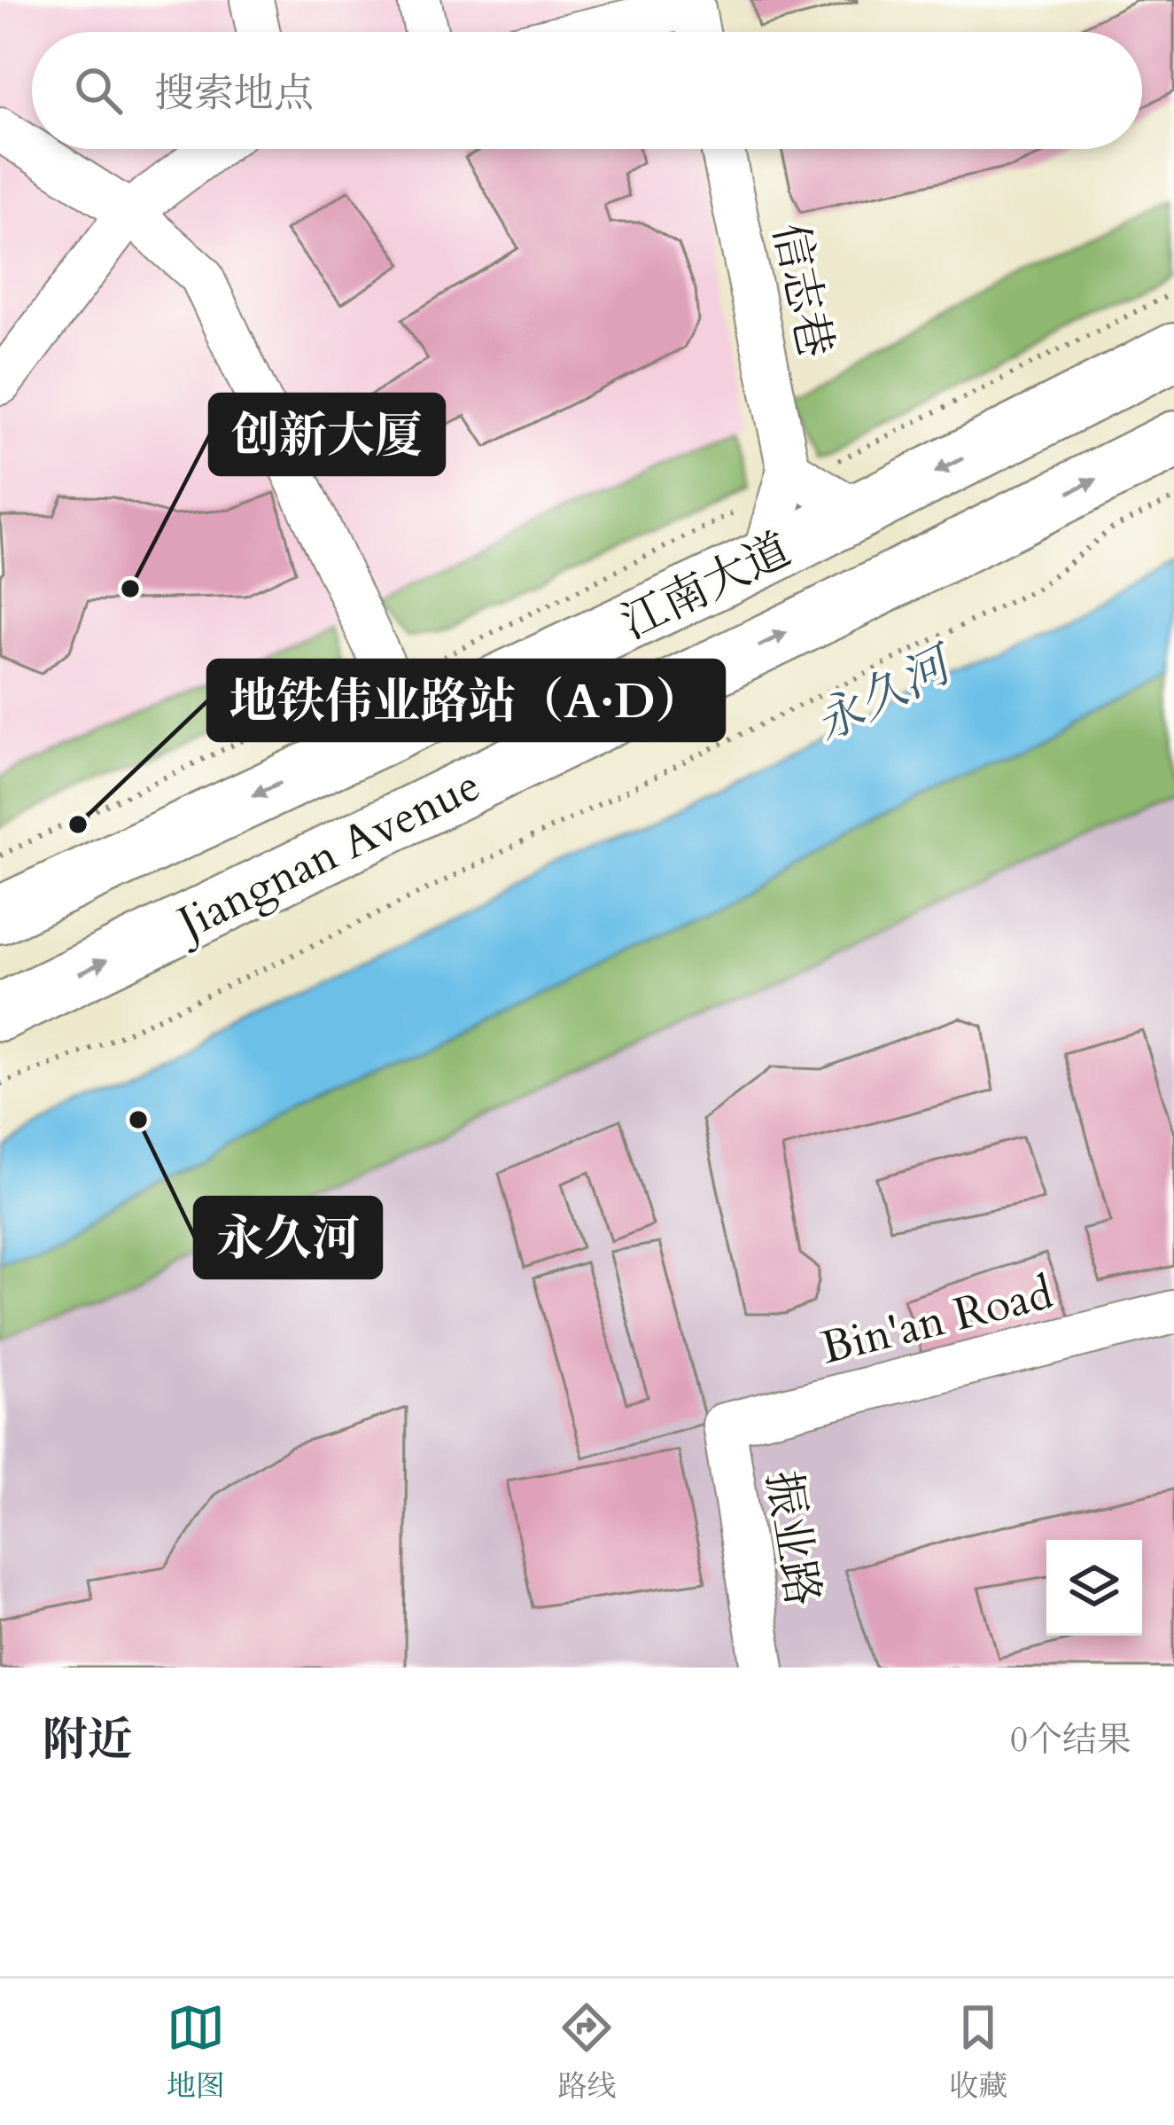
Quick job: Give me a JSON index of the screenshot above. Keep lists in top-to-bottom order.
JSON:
{
  "streets": {
    "main road": ["江南大道", "Jiangnan Avenue"],
    "street": ["信志巷", "Bin'an Road", "振业路"]
  },
  "crossings": [
    ["信志巷", "江南大道"],
    ["Bin'an Road", "振业路"]
  ],
  "one_way": ["江南大道", "Jiangnan Avenue"],
  "water": ["永久河"],
  "places": ["创新大厦", "地铁伟业路站（A·D）", "永久河"],
  "page": {
    "search": "搜索地点",
    "heading": ["附近", "0个结果"],
    "nav": ["地图", "路线", "收藏"]
  }
}
